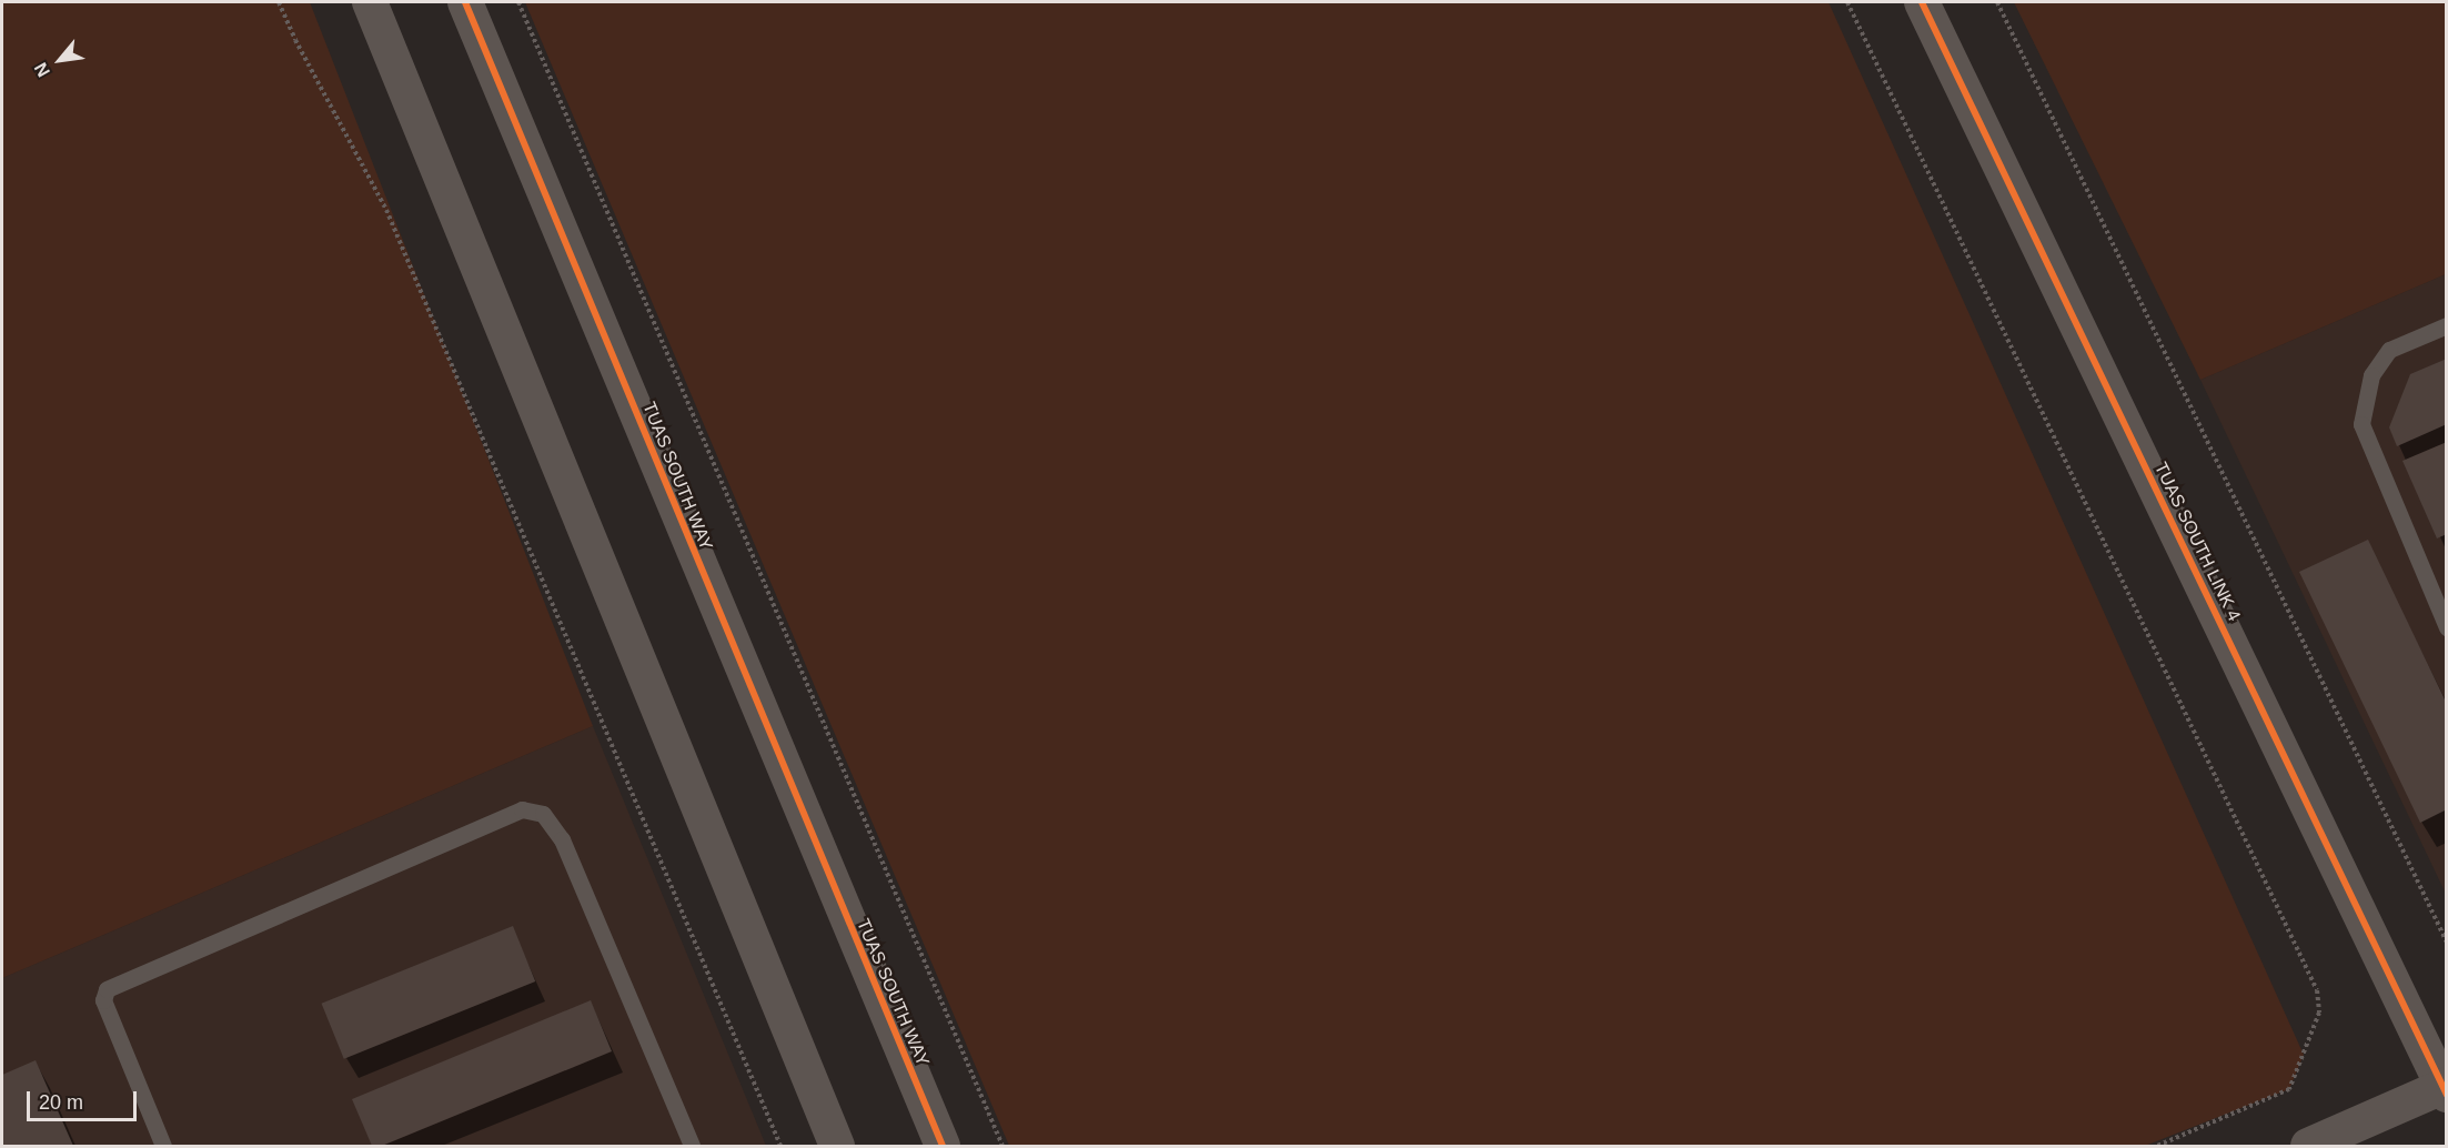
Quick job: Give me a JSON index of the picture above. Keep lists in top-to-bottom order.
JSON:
{
  "streets": {
    "street": ["TUAS SOUTH WAY", "TUAS SOUTH LINK 4"]
  },
  "scale_bar": "20 m",
  "north": "bottom left"
}
